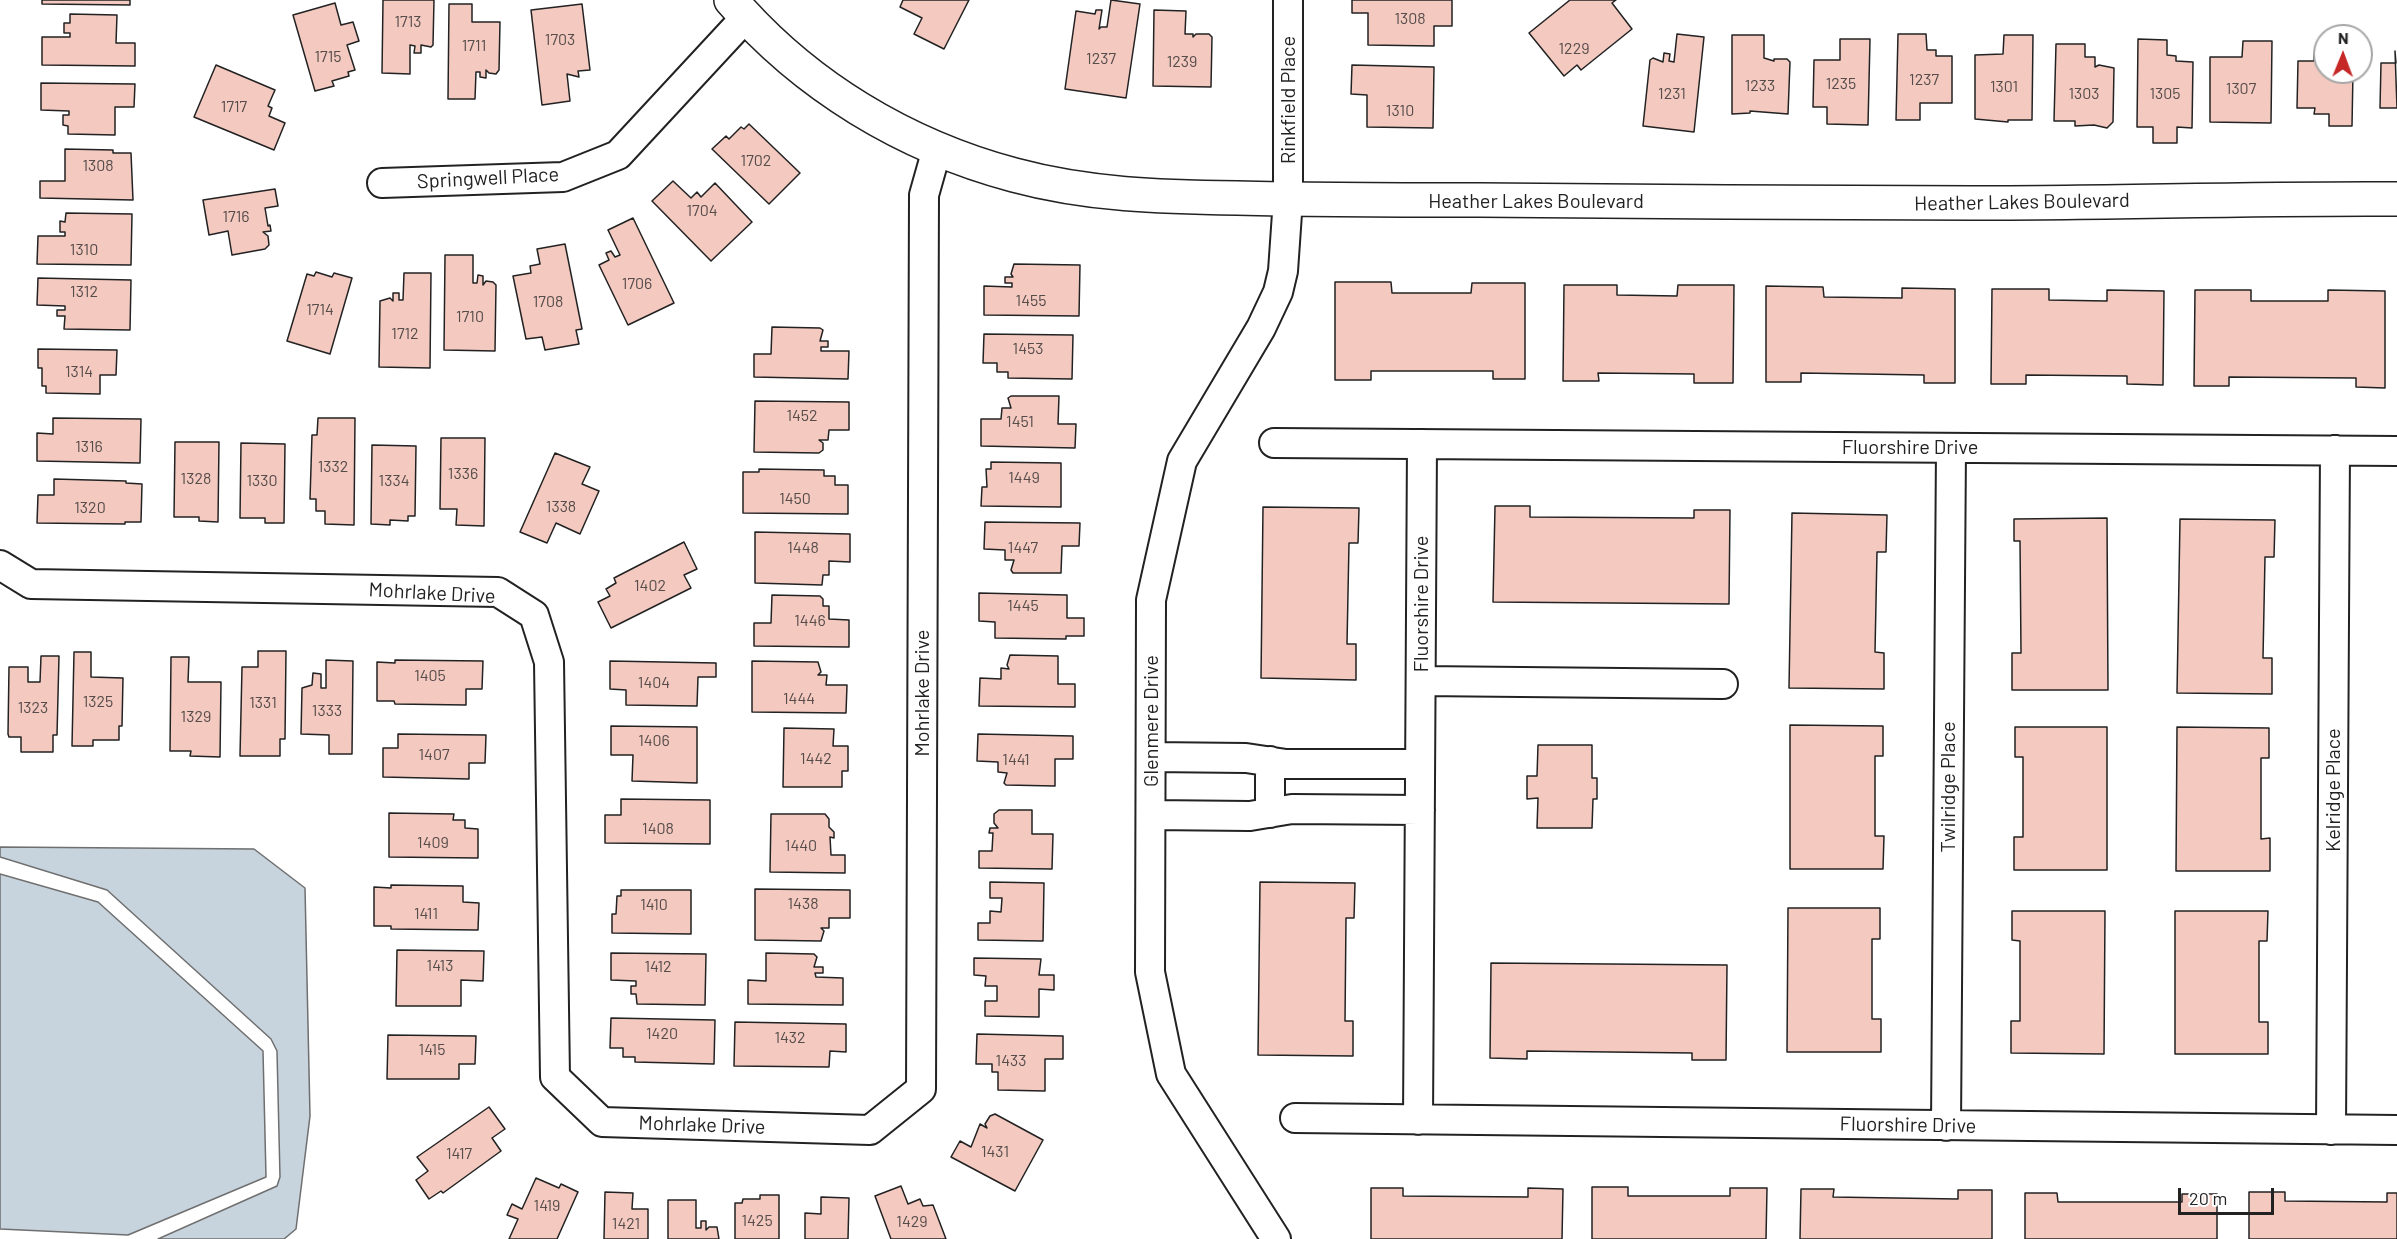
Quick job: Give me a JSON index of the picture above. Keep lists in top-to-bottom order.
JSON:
{
  "streets": {
    "street": [
      "Rinkfield Place",
      "Springwell Place",
      "Heather Lakes Boulevard",
      "Fluorshire Drive",
      "Mohrlake Drive",
      "Glenmere Drive",
      "Twilridge Place",
      "Kelridge Place"
    ]
  },
  "crossings": [
    ["Rinkfield Place", "Heather Lakes Boulevard"],
    ["Rinkfield Place", "Glenmere Drive"],
    ["Springwell Place", "Heather Lakes Boulevard"],
    ["Heather Lakes Boulevard", "Mohrlake Drive"],
    ["Heather Lakes Boulevard", "Glenmere Drive"],
    ["Fluorshire Drive", "Twilridge Place"],
    ["Fluorshire Drive", "Kelridge Place"]
  ],
  "house_numbers": [
    "1308",
    "1713",
    "1703",
    "1711",
    "1229",
    "1715",
    "1237",
    "1239",
    "1237",
    "1235",
    "1233",
    "1301",
    "1307",
    "1231",
    "1303",
    "1305",
    "1717",
    "1310",
    "1702",
    "1308",
    "1704",
    "1716",
    "1310",
    "1706",
    "1312",
    "1455",
    "1708",
    "1714",
    "1710",
    "1712",
    "1453",
    "1314",
    "1452",
    "1451",
    "1316",
    "1332",
    "1336",
    "1449",
    "1328",
    "1330",
    "1334",
    "1450",
    "1338",
    "1320",
    "1448",
    "1447",
    "1402",
    "1445",
    "1446",
    "1405",
    "1404",
    "1444",
    "1325",
    "1331",
    "1323",
    "1333",
    "1329",
    "1406",
    "1407",
    "1442",
    "1441",
    "1408",
    "1409",
    "1440",
    "1438",
    "1410",
    "1411",
    "1413",
    "1412",
    "1420",
    "1432",
    "1415",
    "1433",
    "1431",
    "1417",
    "1419",
    "1425",
    "1429",
    "1421"
  ],
  "scale_bar": "20 m",
  "north": "top"
}
